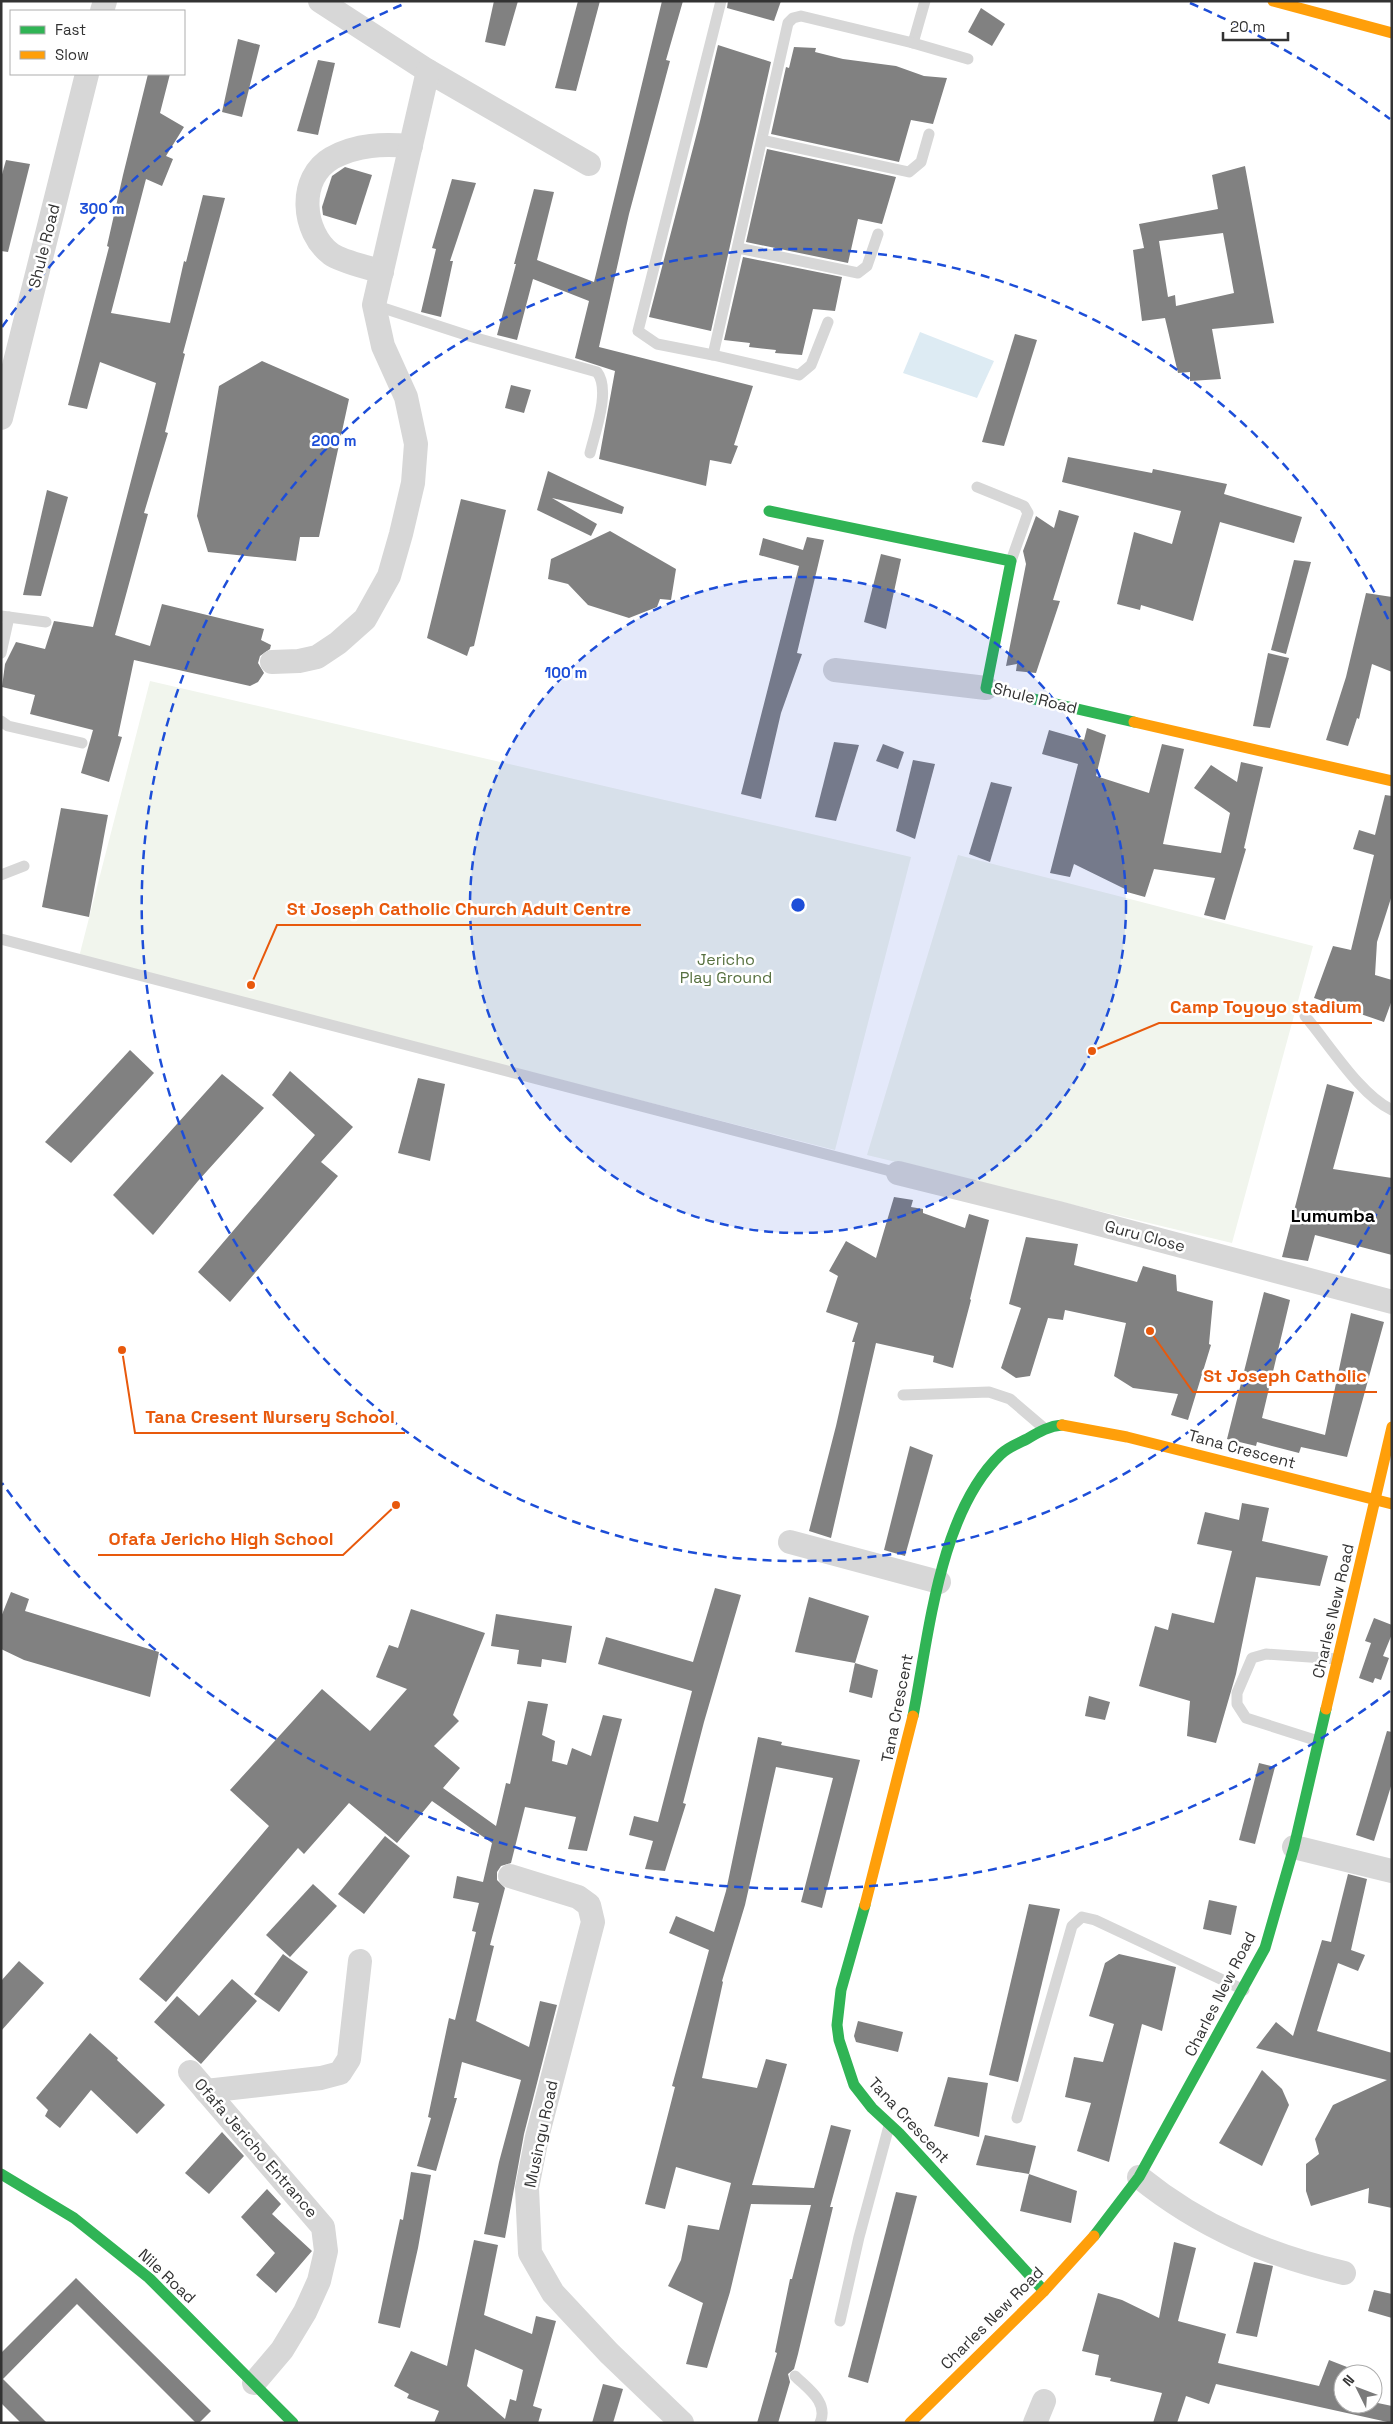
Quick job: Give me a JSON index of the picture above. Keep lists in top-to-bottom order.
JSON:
{
  "streets": {
    "street": [
      "Shule Road",
      "Guru Close",
      "Tana Crescent",
      "Charles New Road",
      "Musingu Road",
      "Ofafa Jericho Entrance",
      "Nile Road"
    ]
  },
  "crossings": [
    ["Tana Crescent", "Charles New Road"],
    ["Ofafa Jericho Entrance", "Nile Road"]
  ],
  "districts": ["Lumumba"],
  "parks": ["Jericho Play Ground"],
  "places": [
    "St Joseph Catholic Church Adult Centre",
    "Camp Toyoyo stadium",
    "St Joseph Catholic",
    "Tana Cresent Nursery School",
    "Ofafa Jericho High School"
  ],
  "legend": ["Fast", "Slow"],
  "scale_bar": "20 m",
  "north": "top left",
  "rings": ["300 m", "200 m", "100 m"]
}
